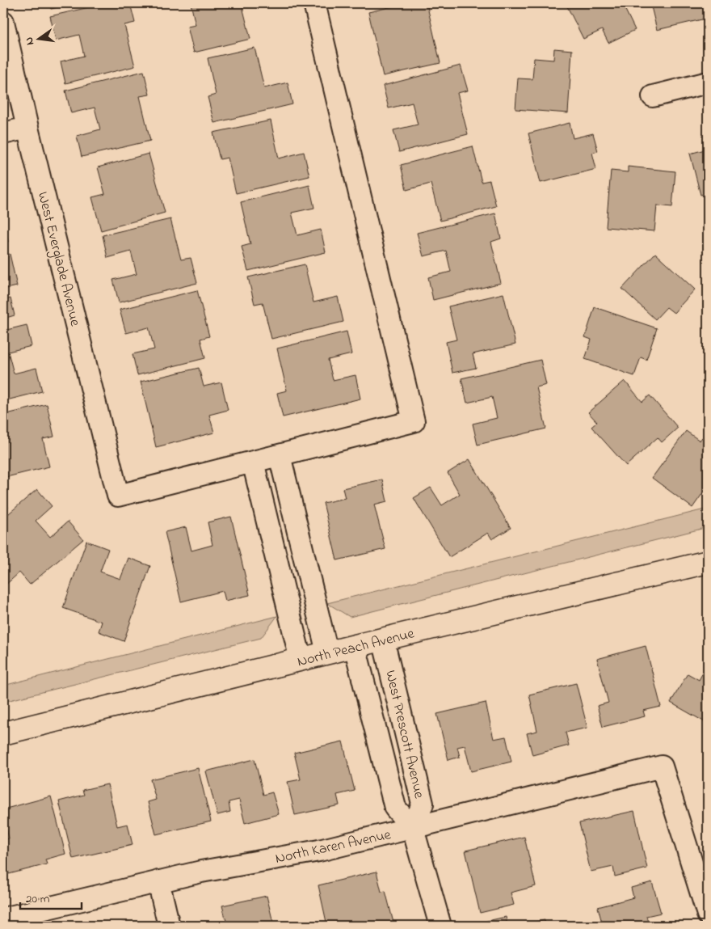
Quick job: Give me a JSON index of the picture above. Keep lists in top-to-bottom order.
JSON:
{
  "streets": {
    "street": [
      "West Everglade Avenue",
      "North Peach Avenue",
      "West Prescott Avenue",
      "North Karen Avenue"
    ]
  },
  "crossings": [
    ["North Peach Avenue", "West Prescott Avenue"],
    ["West Prescott Avenue", "North Karen Avenue"]
  ],
  "scale_bar": "20 m",
  "north": "left"
}
